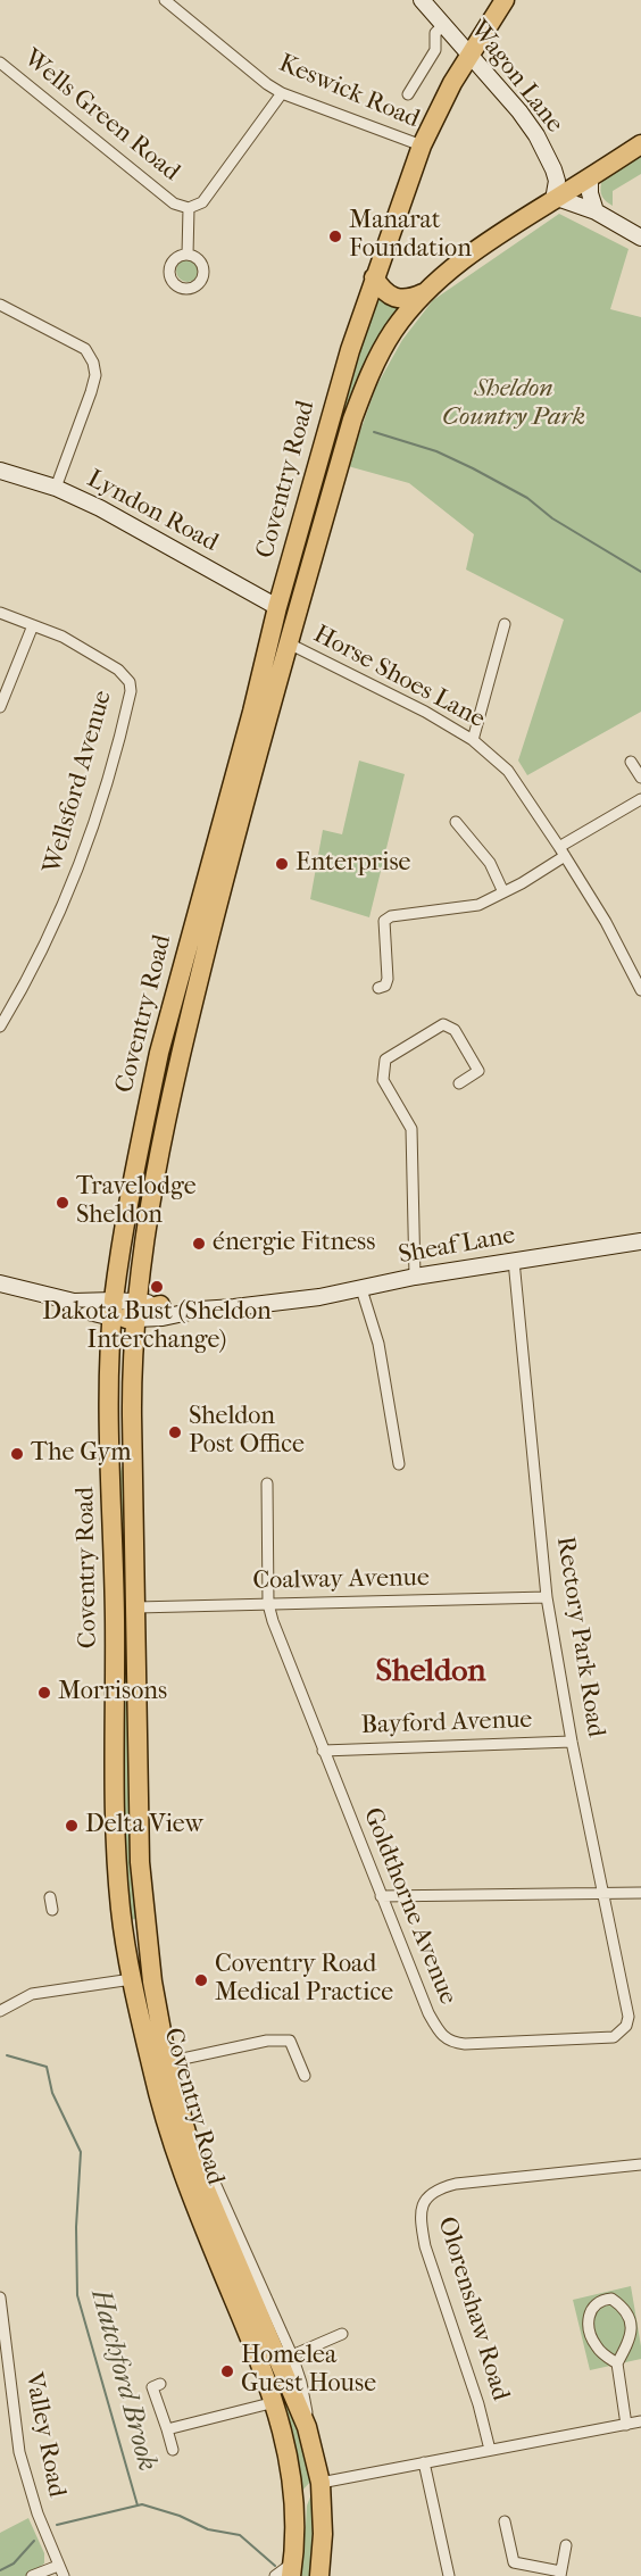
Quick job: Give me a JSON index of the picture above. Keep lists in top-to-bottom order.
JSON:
{
  "streets": {
    "highway": ["Coventry Road"],
    "street": [
      "Wagon Lane",
      "Keswick Road",
      "Wells Green Road",
      "Lyndon Road",
      "Horse Shoes Lane",
      "Wellsford Avenue",
      "Sheaf Lane",
      "Coalway Avenue",
      "Rectory Park Road",
      "Bayford Avenue",
      "Goldthorne Avenue",
      "Olorenshaw Road",
      "Valley Road"
    ]
  },
  "crossings": [
    ["Wagon Lane", "Coventry Road"],
    ["Keswick Road", "Wells Green Road"],
    ["Keswick Road", "Coventry Road"],
    ["Coventry Road", "Lyndon Road"],
    ["Coventry Road", "Horse Shoes Lane"],
    ["Coventry Road", "Coalway Avenue"],
    ["Sheaf Lane", "Rectory Park Road"],
    ["Coalway Avenue", "Rectory Park Road"],
    ["Coalway Avenue", "Goldthorne Avenue"],
    ["Rectory Park Road", "Bayford Avenue"],
    ["Rectory Park Road", "Goldthorne Avenue"],
    ["Bayford Avenue", "Goldthorne Avenue"]
  ],
  "districts": ["Sheldon"],
  "water": ["Hatchford Brook"],
  "parks": ["Sheldon Country Park"],
  "places": [
    "Manarat Foundation",
    "Enterprise",
    "Travelodge Sheldon",
    "énergie Fitness",
    "Dakota Bust (Sheldon Interchange)",
    "Sheldon Post Office",
    "The Gym",
    "Morrisons",
    "Delta View",
    "Coventry Road Medical Practice",
    "Homelea Guest House"
  ]
}
